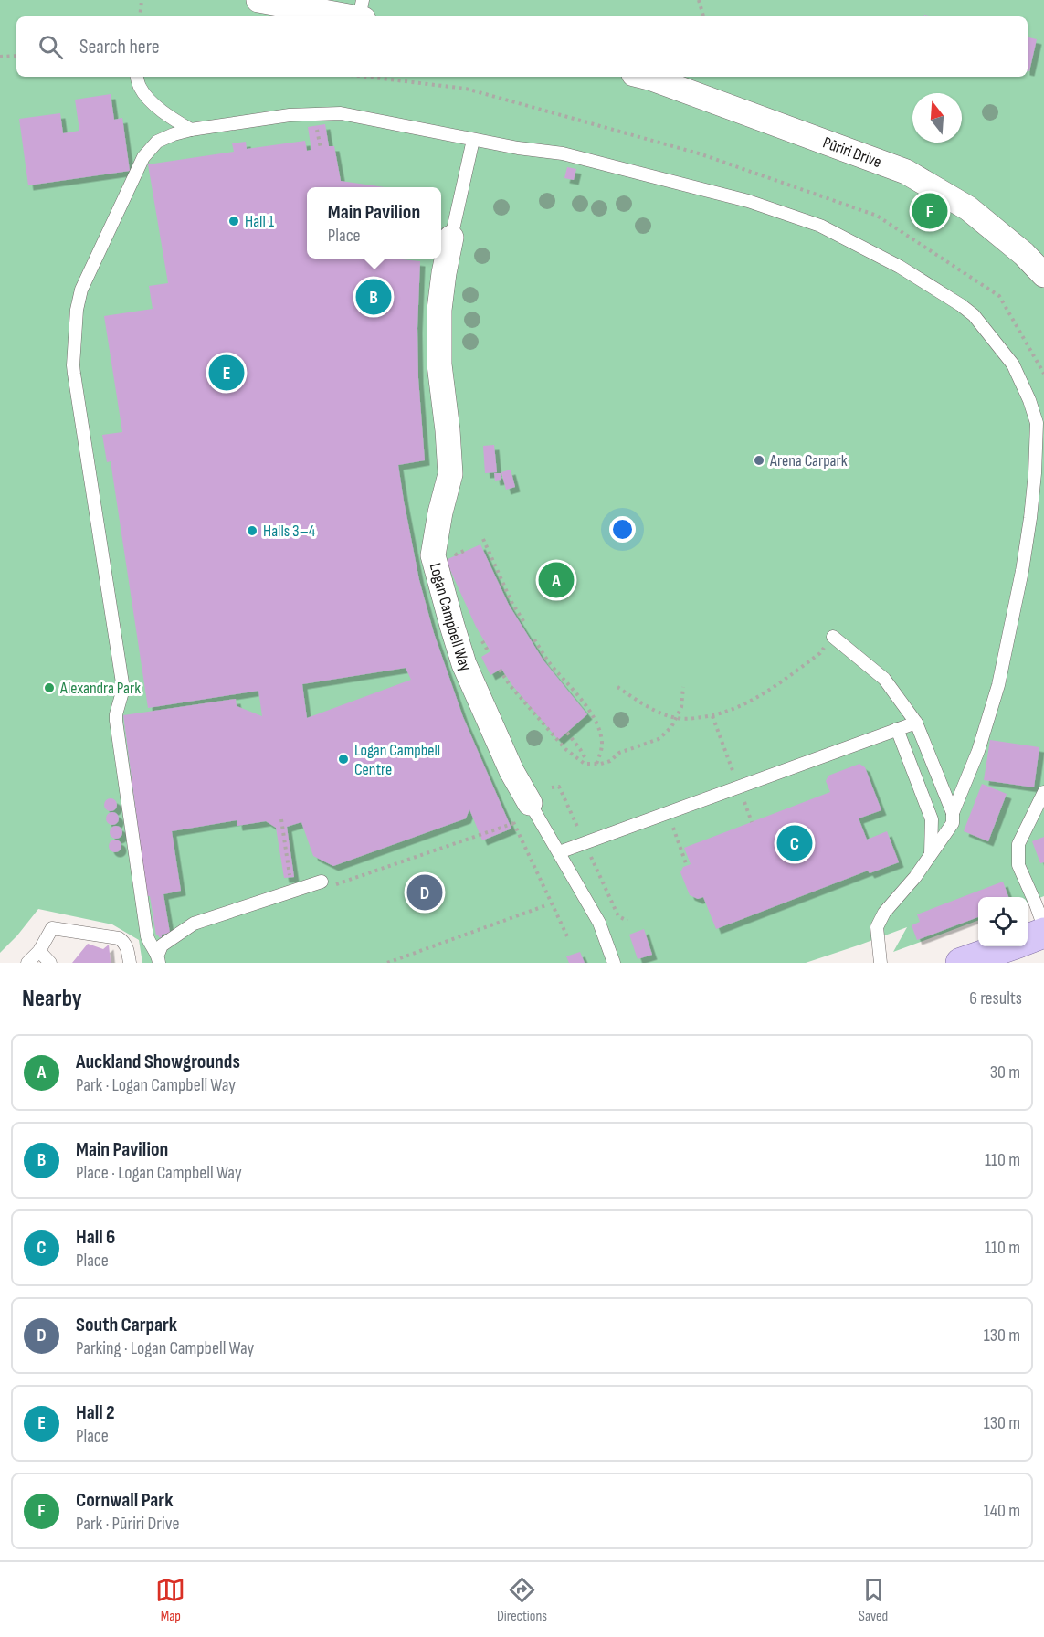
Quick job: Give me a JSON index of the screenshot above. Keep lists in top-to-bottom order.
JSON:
{
  "streets": {
    "street": ["Pūriri Drive", "Logan Campbell Way"]
  },
  "places": [
    "Hall 1",
    "Arena Carpark",
    "Halls 3–4",
    "Alexandra Park",
    "Logan Campbell Centre"
  ],
  "north": "top",
  "page": {
    "search": "Search here",
    "popup": ["Main Pavilion", "Place"],
    "pins": [
      "F",
      "B",
      "E",
      "A",
      "C",
      "D"
    ],
    "heading": ["Nearby", "6 results"],
    "list": [
      {
        "mark": "A",
        "name": "Auckland Showgrounds",
        "note": "Park · Logan Campbell Way",
        "value": "30 m"
      },
      {
        "mark": "B",
        "name": "Main Pavilion",
        "note": "Place · Logan Campbell Way",
        "value": "110 m"
      },
      {
        "mark": "C",
        "name": "Hall 6",
        "note": "Place",
        "value": "110 m"
      },
      {
        "mark": "D",
        "name": "South Carpark",
        "note": "Parking · Logan Campbell Way",
        "value": "130 m"
      },
      {
        "mark": "E",
        "name": "Hall 2",
        "note": "Place",
        "value": "130 m"
      },
      {
        "mark": "F",
        "name": "Cornwall Park",
        "note": "Park · Pūriri Drive",
        "value": "140 m"
      }
    ],
    "nav": ["Map", "Directions", "Saved"]
  }
}
